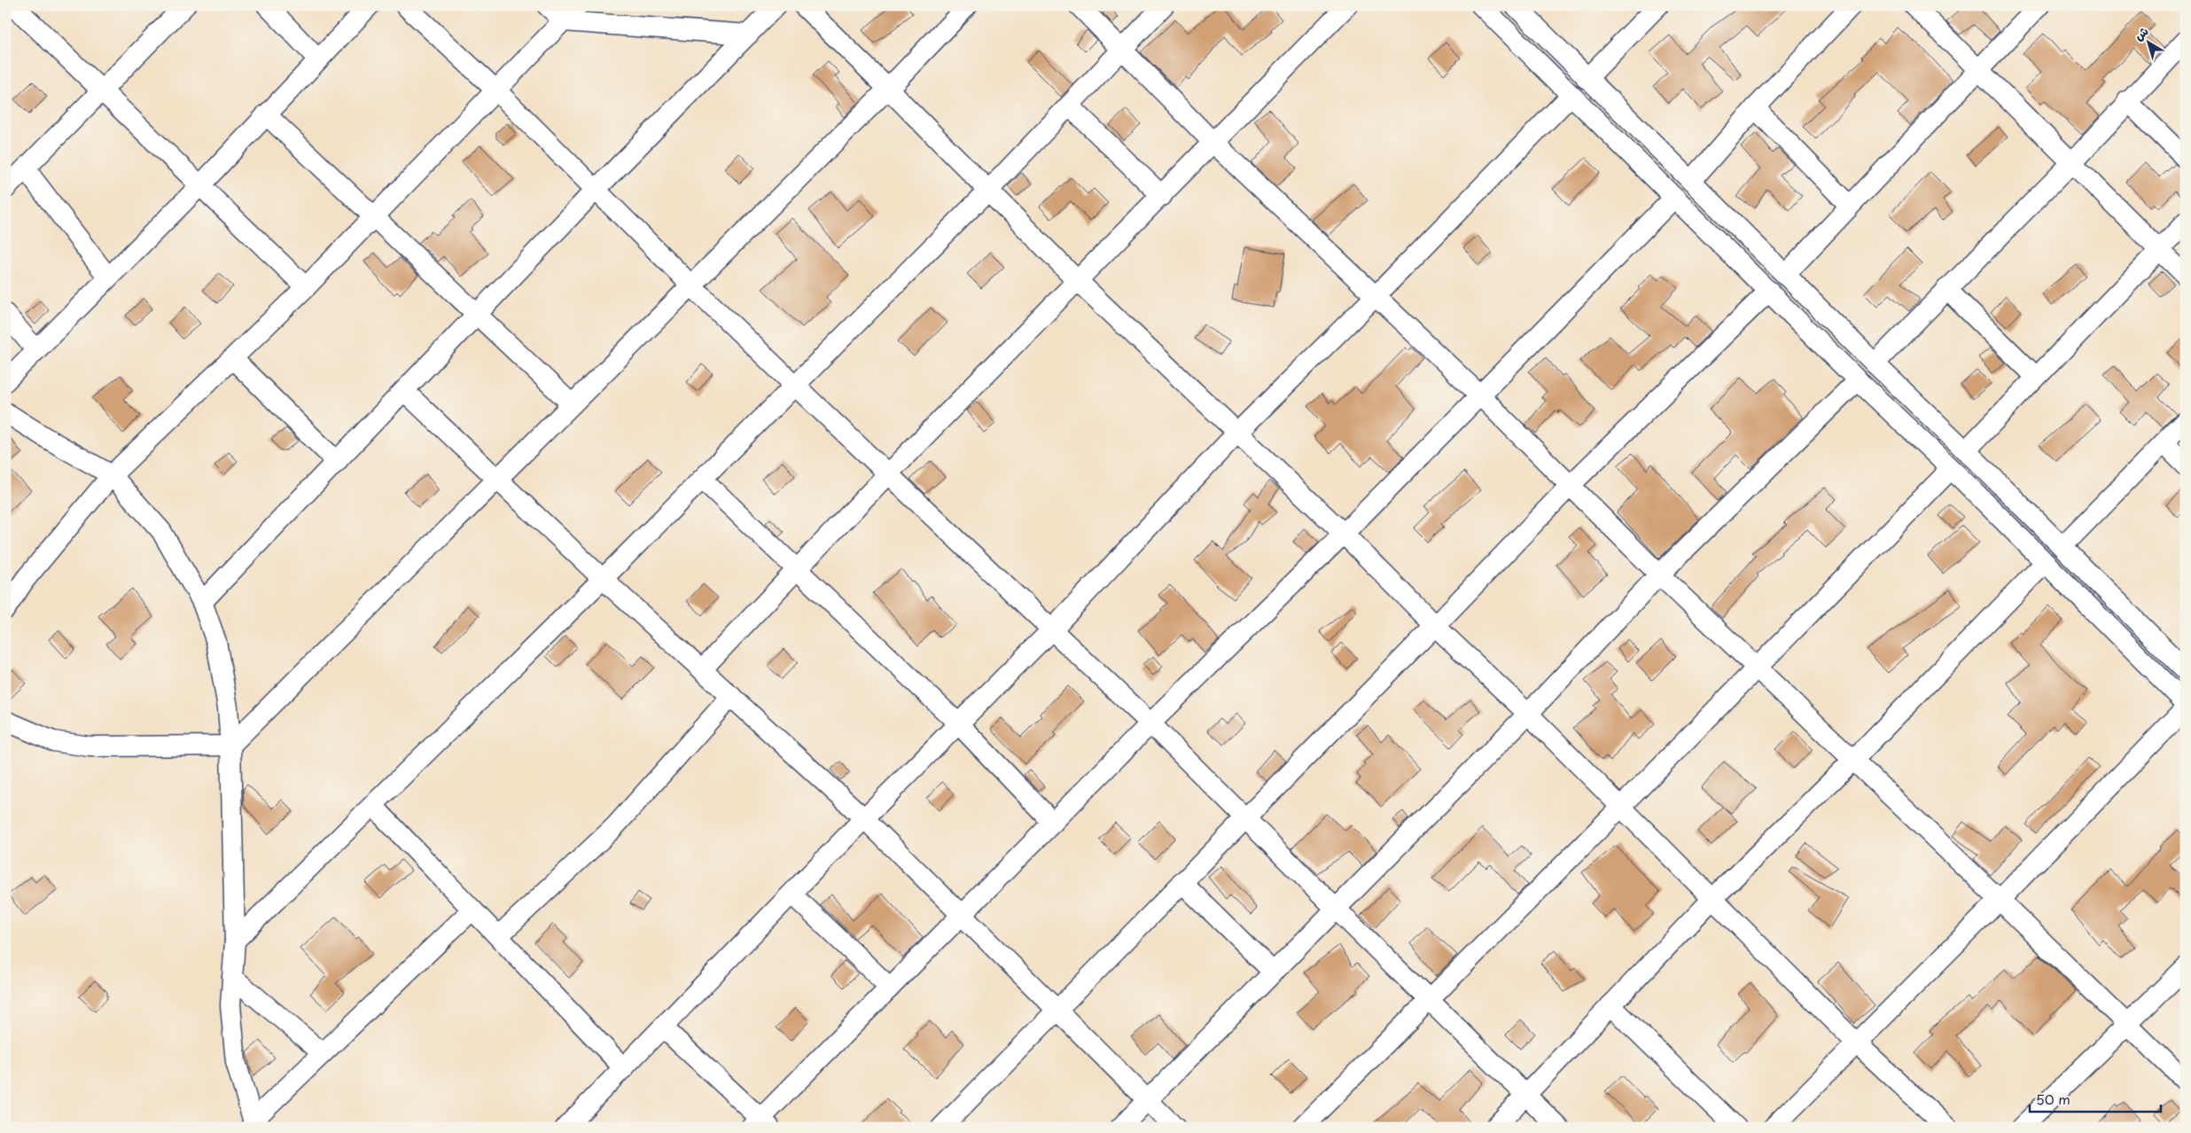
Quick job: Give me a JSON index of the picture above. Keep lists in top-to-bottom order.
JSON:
{
  "scale_bar": "50 m",
  "north": "top left"
}
